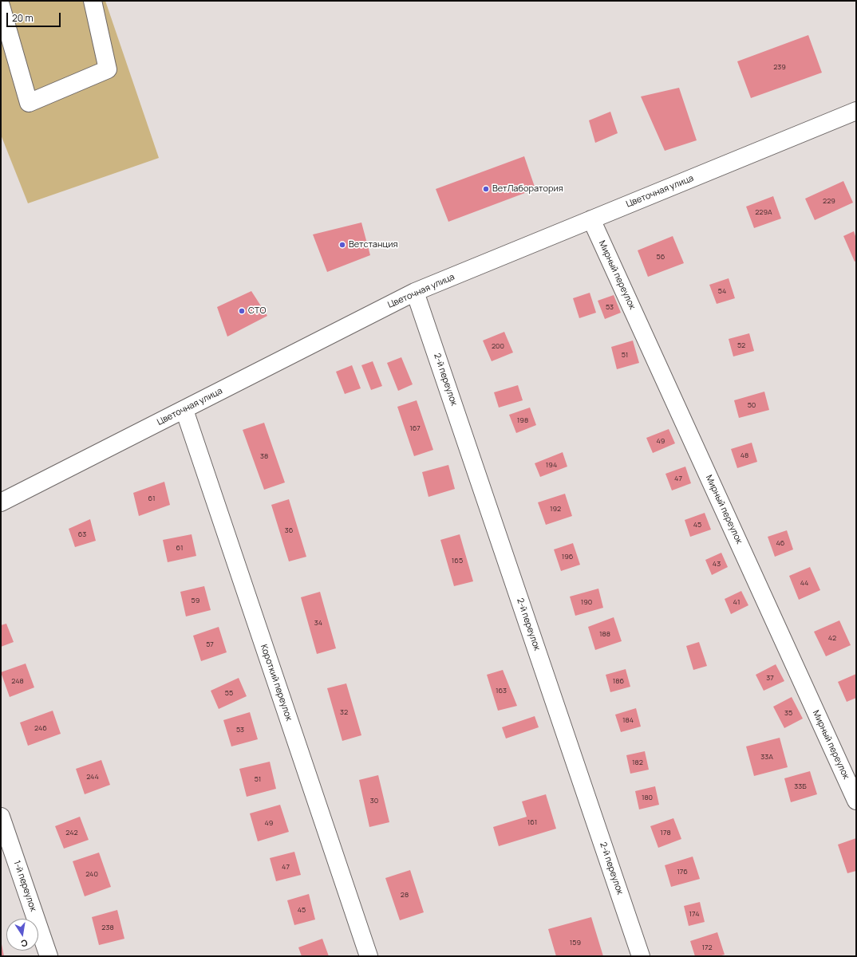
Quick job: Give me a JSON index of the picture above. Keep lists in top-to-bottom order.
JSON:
{
  "streets": {
    "street": [
      "Цветочная улица",
      "Мирный переулок",
      "2-й переулок",
      "Короткий переулок",
      "1-й переулок"
    ]
  },
  "crossings": [
    ["Цветочная улица", "Мирный переулок"],
    ["Цветочная улица", "2-й переулок"],
    ["Цветочная улица", "Короткий переулок"]
  ],
  "places": ["ВетЛаборатория", "Ветстанция", "CTO"],
  "house_numbers": [
    "239",
    "229",
    "229А",
    "56",
    "54",
    "53",
    "52",
    "200",
    "51",
    "50",
    "198",
    "167",
    "49",
    "48",
    "38",
    "194",
    "47",
    "61",
    "192",
    "45",
    "36",
    "63",
    "46",
    "61",
    "196",
    "165",
    "43",
    "44",
    "59",
    "190",
    "41",
    "34",
    "188",
    "42",
    "57",
    "37",
    "248",
    "186",
    "163",
    "55",
    "32",
    "35",
    "184",
    "246",
    "53",
    "33А",
    "182",
    "244",
    "51",
    "33Б",
    "180",
    "30",
    "161",
    "49",
    "242",
    "178",
    "47",
    "176",
    "240",
    "28",
    "45",
    "174",
    "238",
    "159",
    "172"
  ],
  "scale_bar": "20 m",
  "north": "bottom"
}
